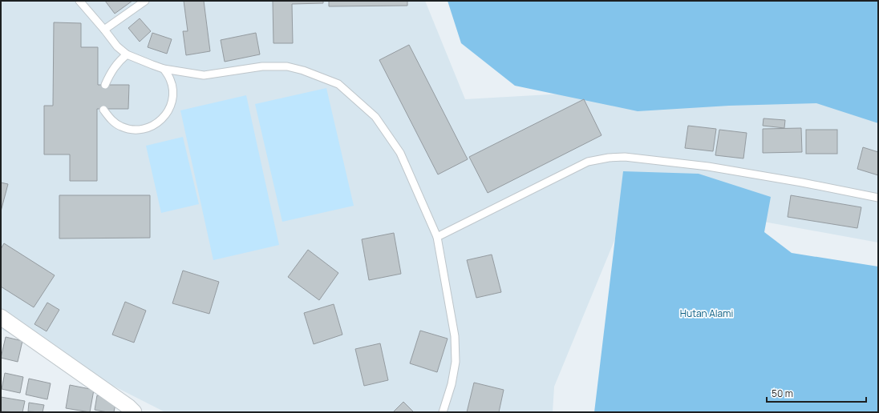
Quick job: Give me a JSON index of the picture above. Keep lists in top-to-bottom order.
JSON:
{
  "parks": ["Hutan Alami"],
  "scale_bar": "50 m"
}
